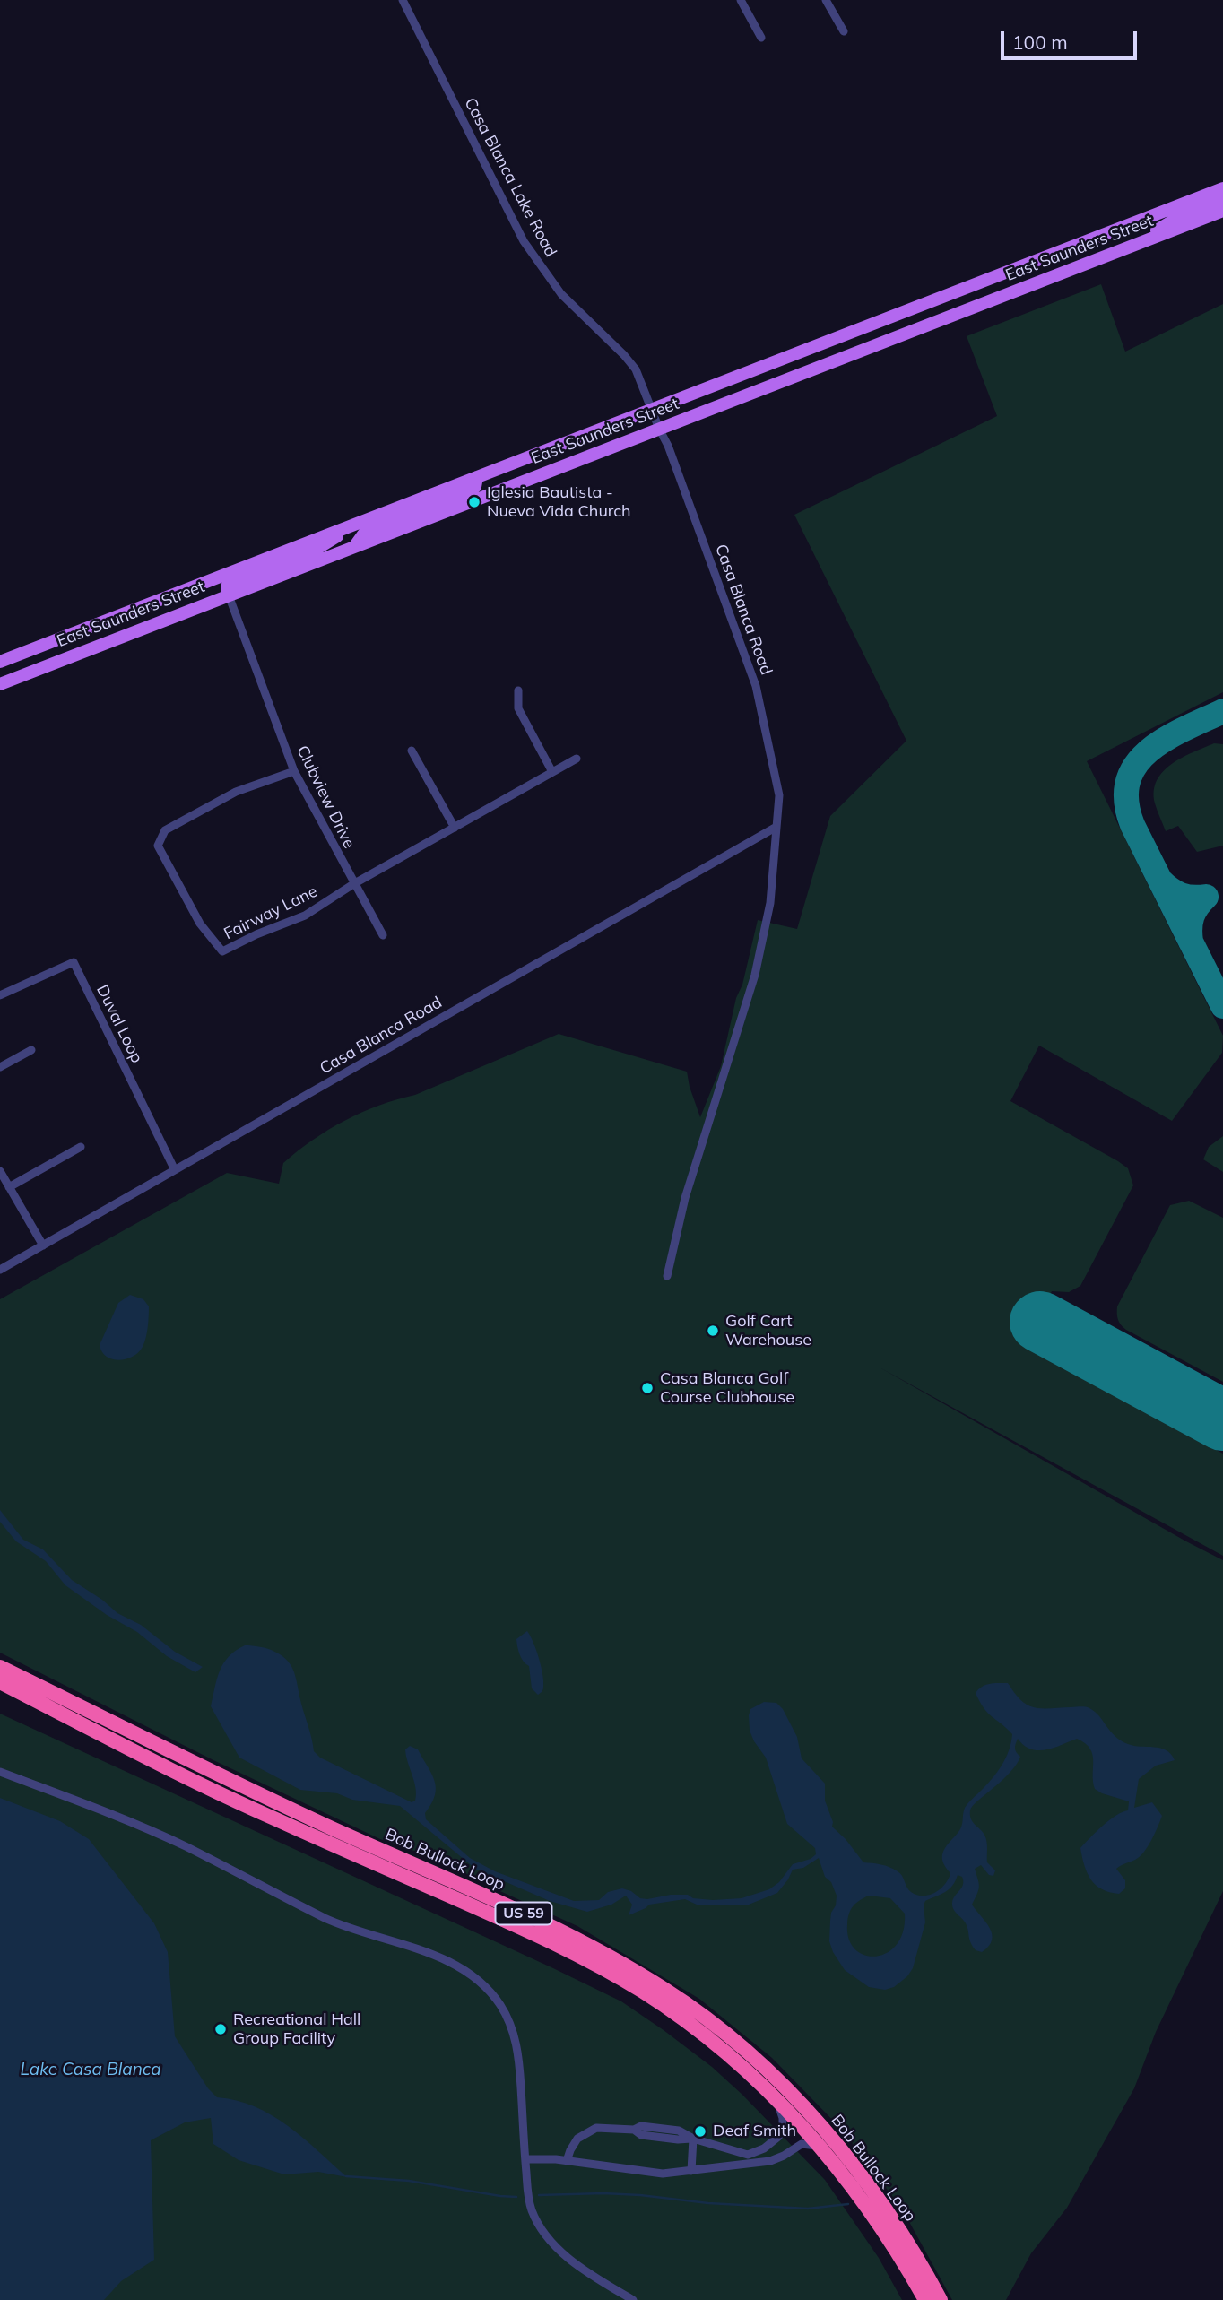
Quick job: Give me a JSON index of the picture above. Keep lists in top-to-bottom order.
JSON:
{
  "streets": {
    "highway": ["Bob Bullock Loop", "US 59"],
    "main road": ["East Saunders Street"],
    "street": [
      "Casa Blanca Lake Road",
      "Casa Blanca Road",
      "Clubview Drive",
      "Fairway Lane",
      "Duval Loop"
    ]
  },
  "crossings": [
    ["Casa Blanca Lake Road", "East Saunders Street"],
    ["Casa Blanca Lake Road", "Casa Blanca Road"],
    ["East Saunders Street", "Casa Blanca Road"],
    ["East Saunders Street", "Clubview Drive"],
    ["Casa Blanca Road", "Duval Loop"],
    ["Clubview Drive", "Fairway Lane"]
  ],
  "water": ["Lake Casa Blanca"],
  "places": [
    "Iglesia Bautista - Nueva Vida Church",
    "Golf Cart Warehouse",
    "Casa Blanca Golf Course Clubhouse",
    "Recreational Hall Group Facility",
    "Deaf Smith"
  ],
  "scale_bar": "100 m"
}
